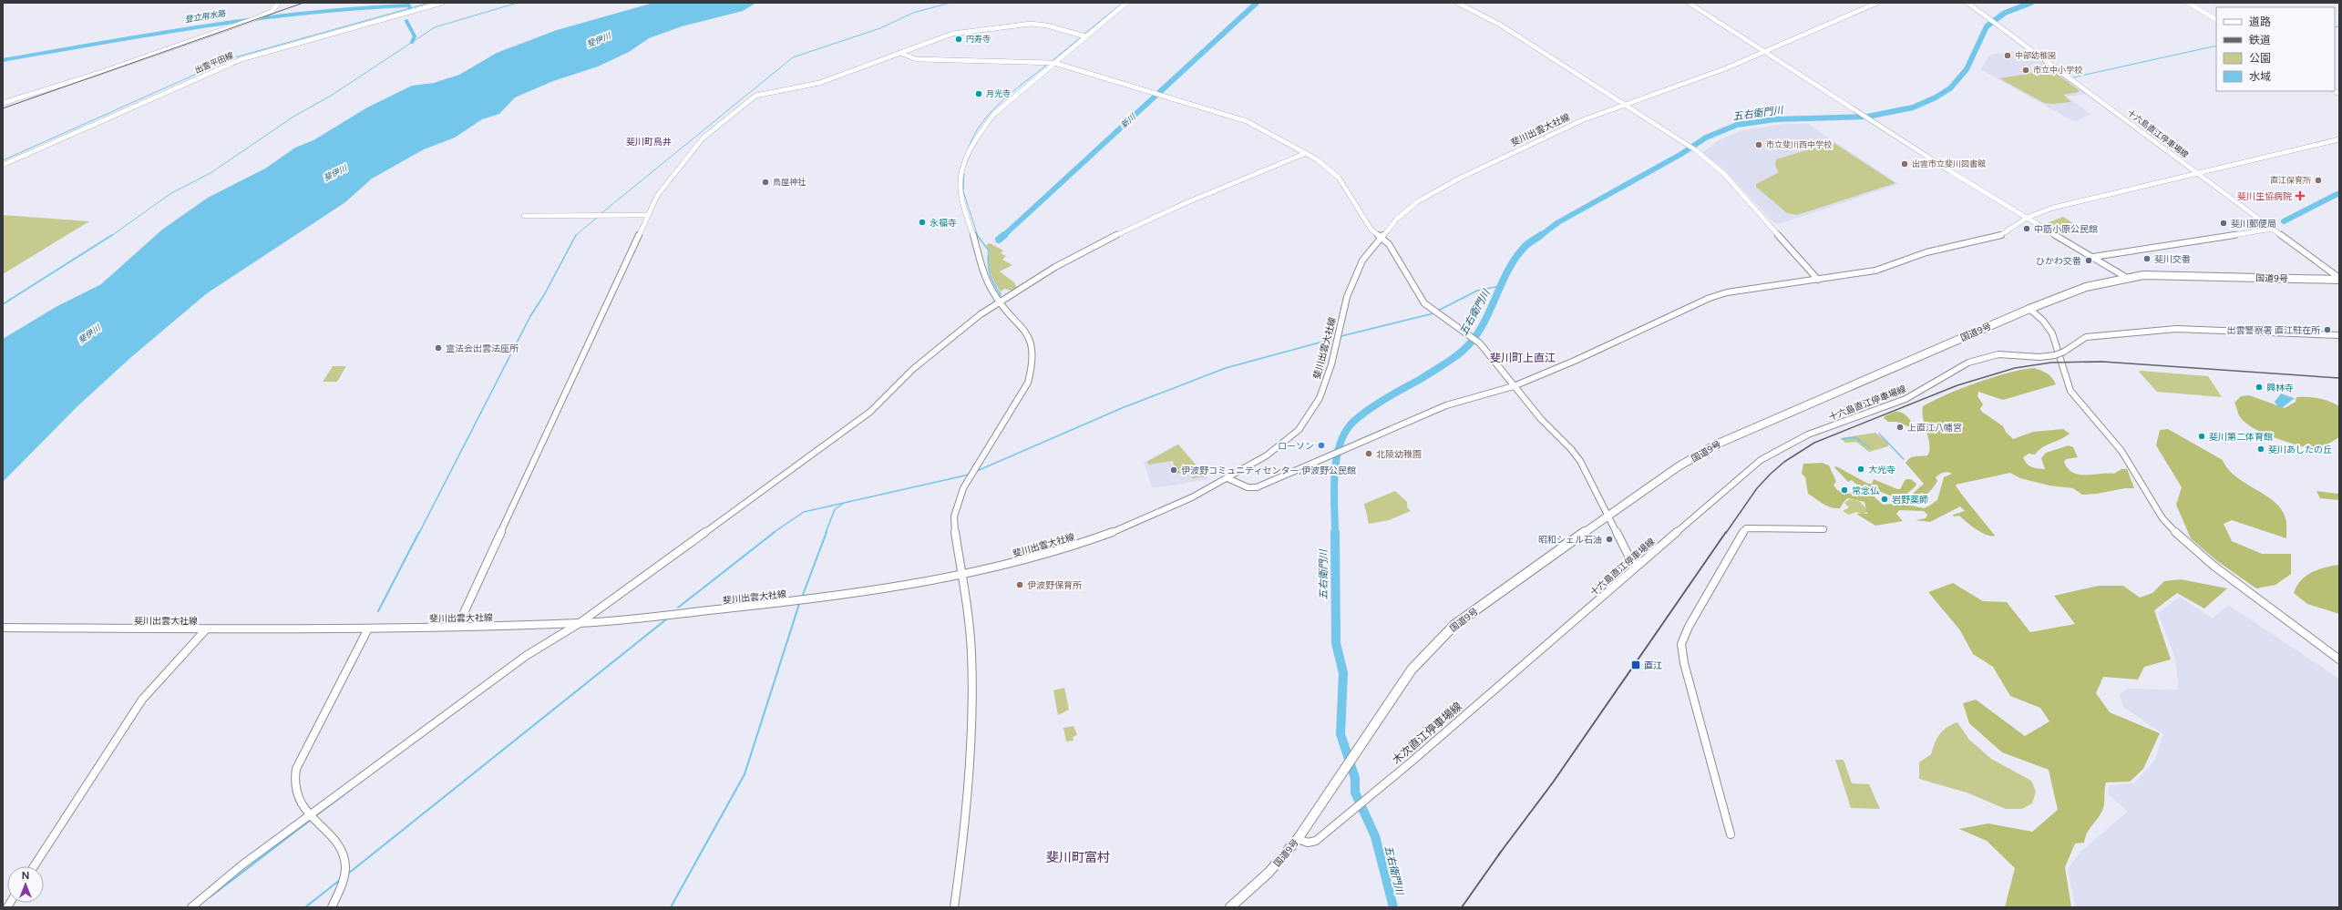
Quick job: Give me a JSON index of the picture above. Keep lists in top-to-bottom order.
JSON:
{
  "streets": {
    "highway": ["国道9号"],
    "street": [
      "出雲平田線",
      "斐川出雲大社線",
      "十六島直江停車場線",
      "木次直江停車場線"
    ]
  },
  "crossings": [
    ["十六島直江停車場線", "国道9号"],
    ["十六島直江停車場線", "木次直江停車場線"],
    ["国道9号", "木次直江停車場線"]
  ],
  "districts": ["斐川町鳥井", "斐川町上直江", "斐川町富村"],
  "water": [
    "登立用水路",
    "斐伊川",
    "五右衛門川",
    "新川"
  ],
  "places": {
    "other": [
      "円寿寺",
      "中部幼稚園",
      "市立中小学校",
      "月光寺",
      "市立斐川西中学校",
      "出雲市立斐川図書館",
      "直江保育所",
      "鳥屋神社",
      "永福寺",
      "斐川郵便局",
      "中筋小原公民館",
      "斐川交番",
      "ひかわ交番",
      "出雲警察署 直江駐在所",
      "霊法会出雲法座所",
      "興林寺",
      "上直江八幡宮",
      "斐川第二体育館",
      "ローソン",
      "斐川あしたの丘",
      "北陵幼稚園",
      "大光寺",
      "伊波野コミュニティセンター;伊波野公民館",
      "常念仏",
      "岩野薬師",
      "昭和シェル石油",
      "伊波野保育所"
    ],
    "health": ["斐川生協病院"],
    "transit": ["直江"]
  },
  "legend": [
    "道路",
    "鉄道",
    "公園",
    "水域"
  ],
  "north": "top"
}
